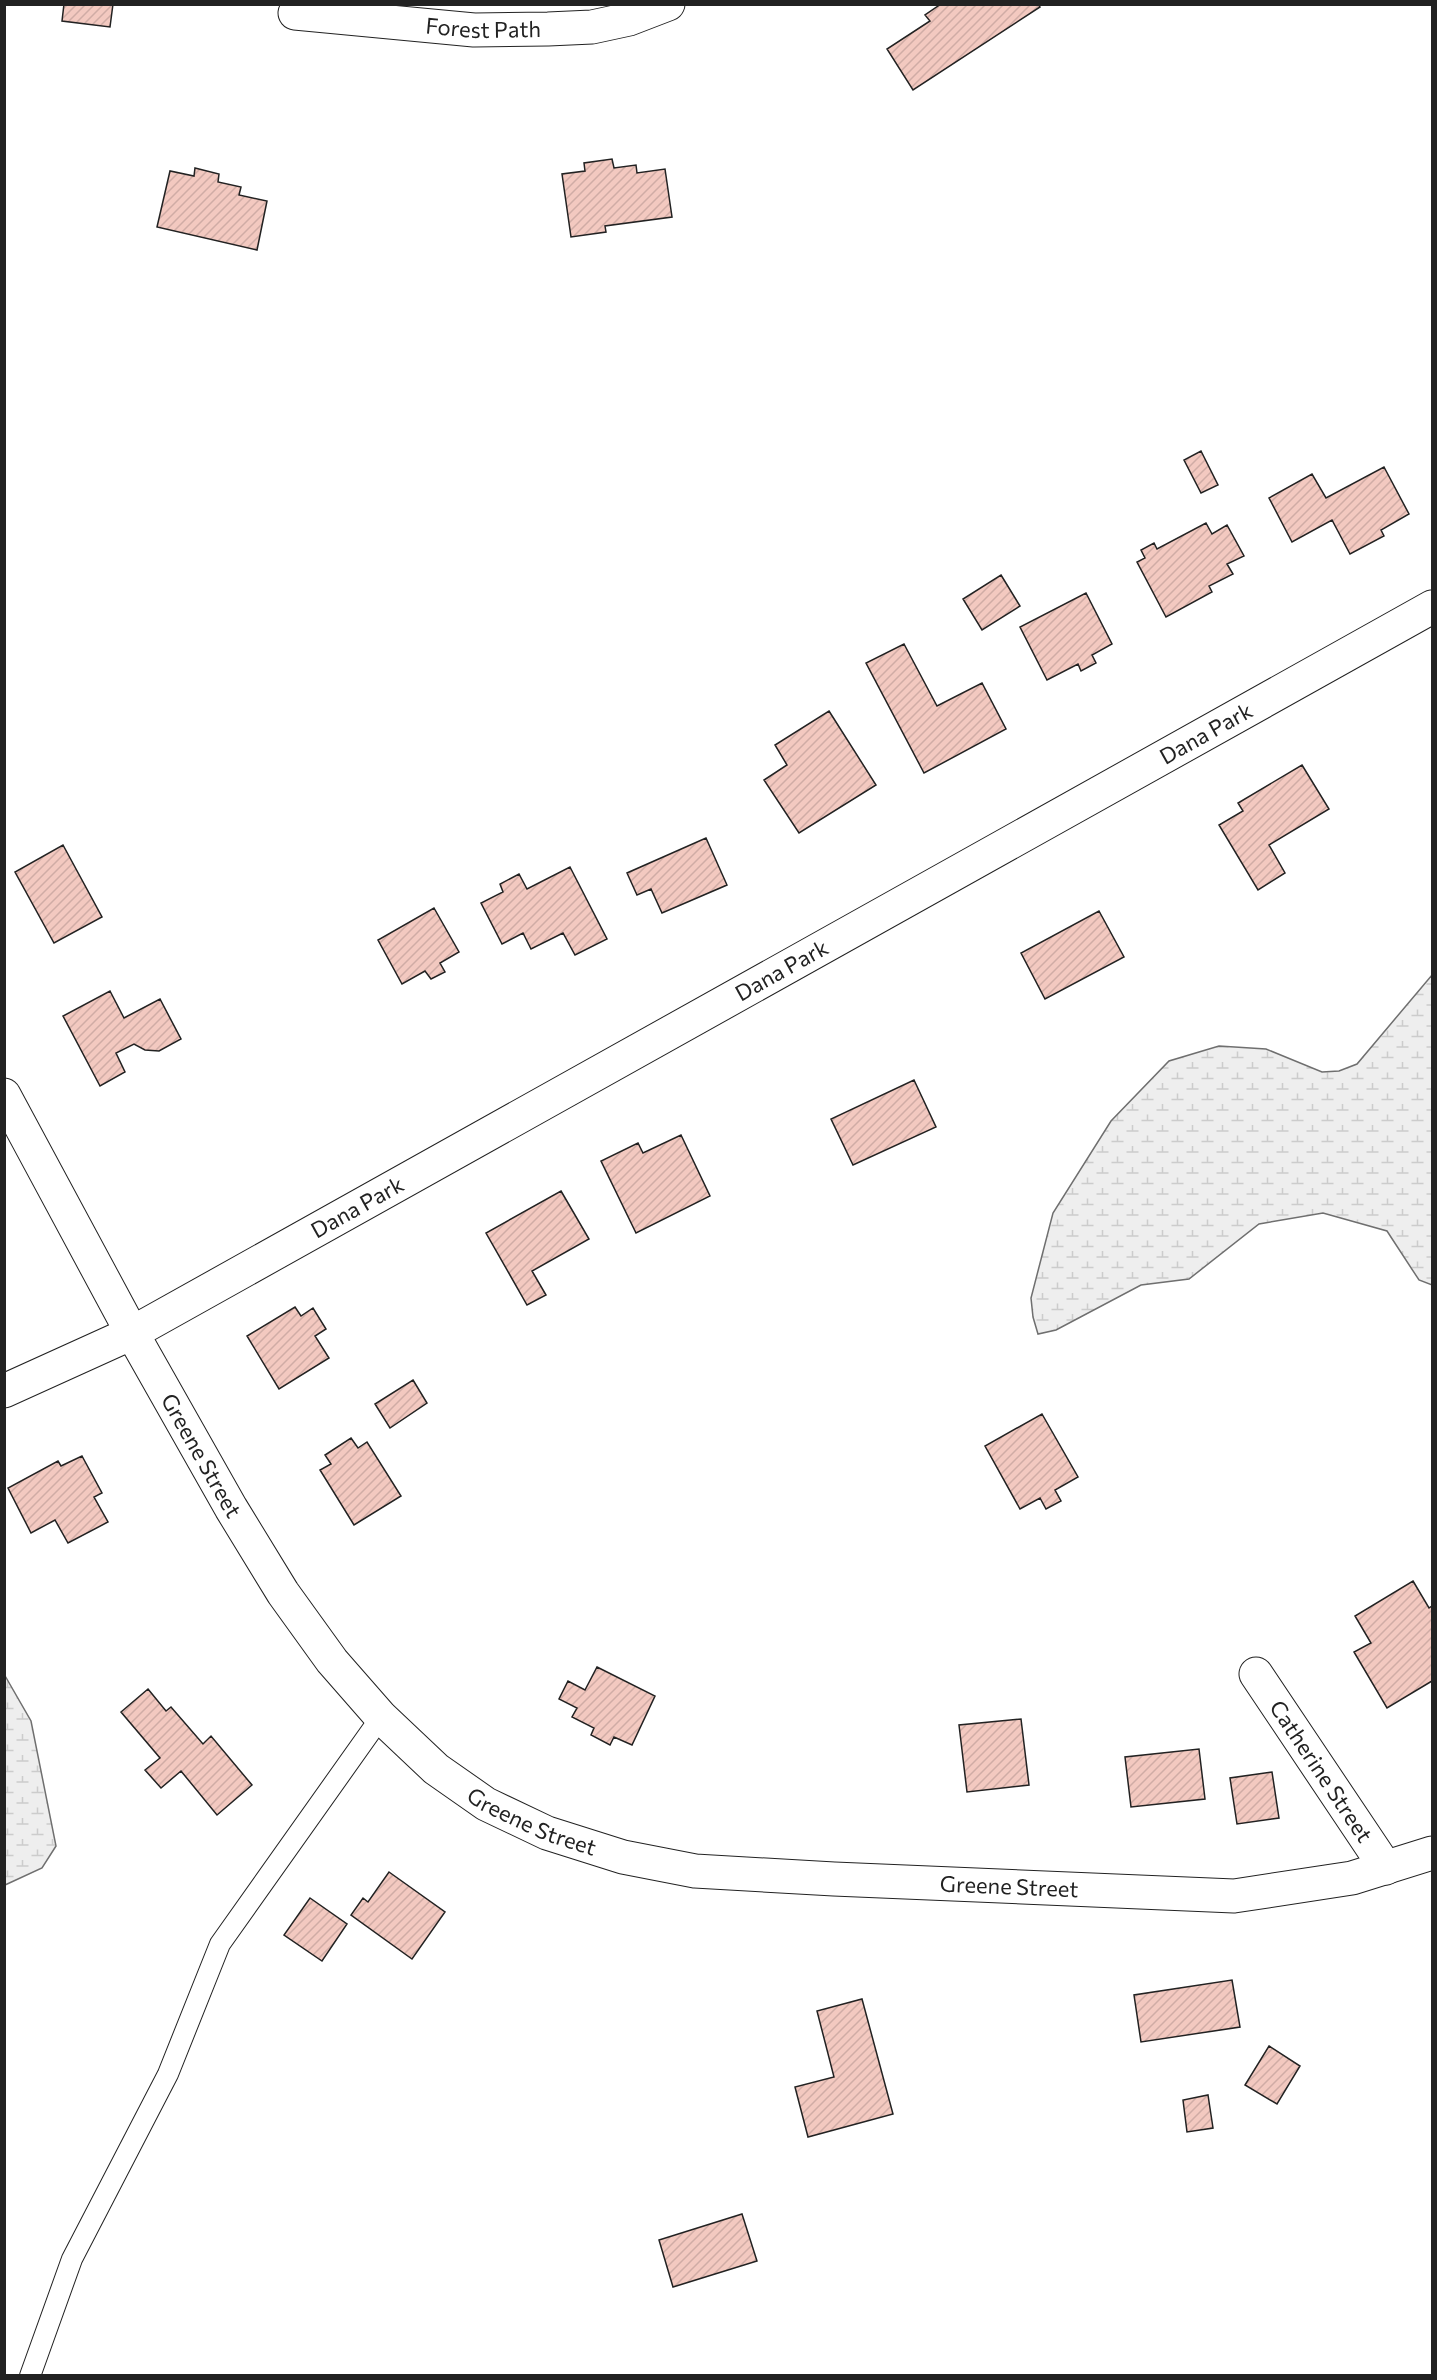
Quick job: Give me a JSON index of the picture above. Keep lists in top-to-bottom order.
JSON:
{
  "streets": {
    "street": [
      "Forest Path",
      "Dana Park",
      "Greene Street",
      "Catherine Street"
    ]
  },
  "crossings": [
    ["Dana Park", "Greene Street"],
    ["Greene Street", "Catherine Street"]
  ]
}
